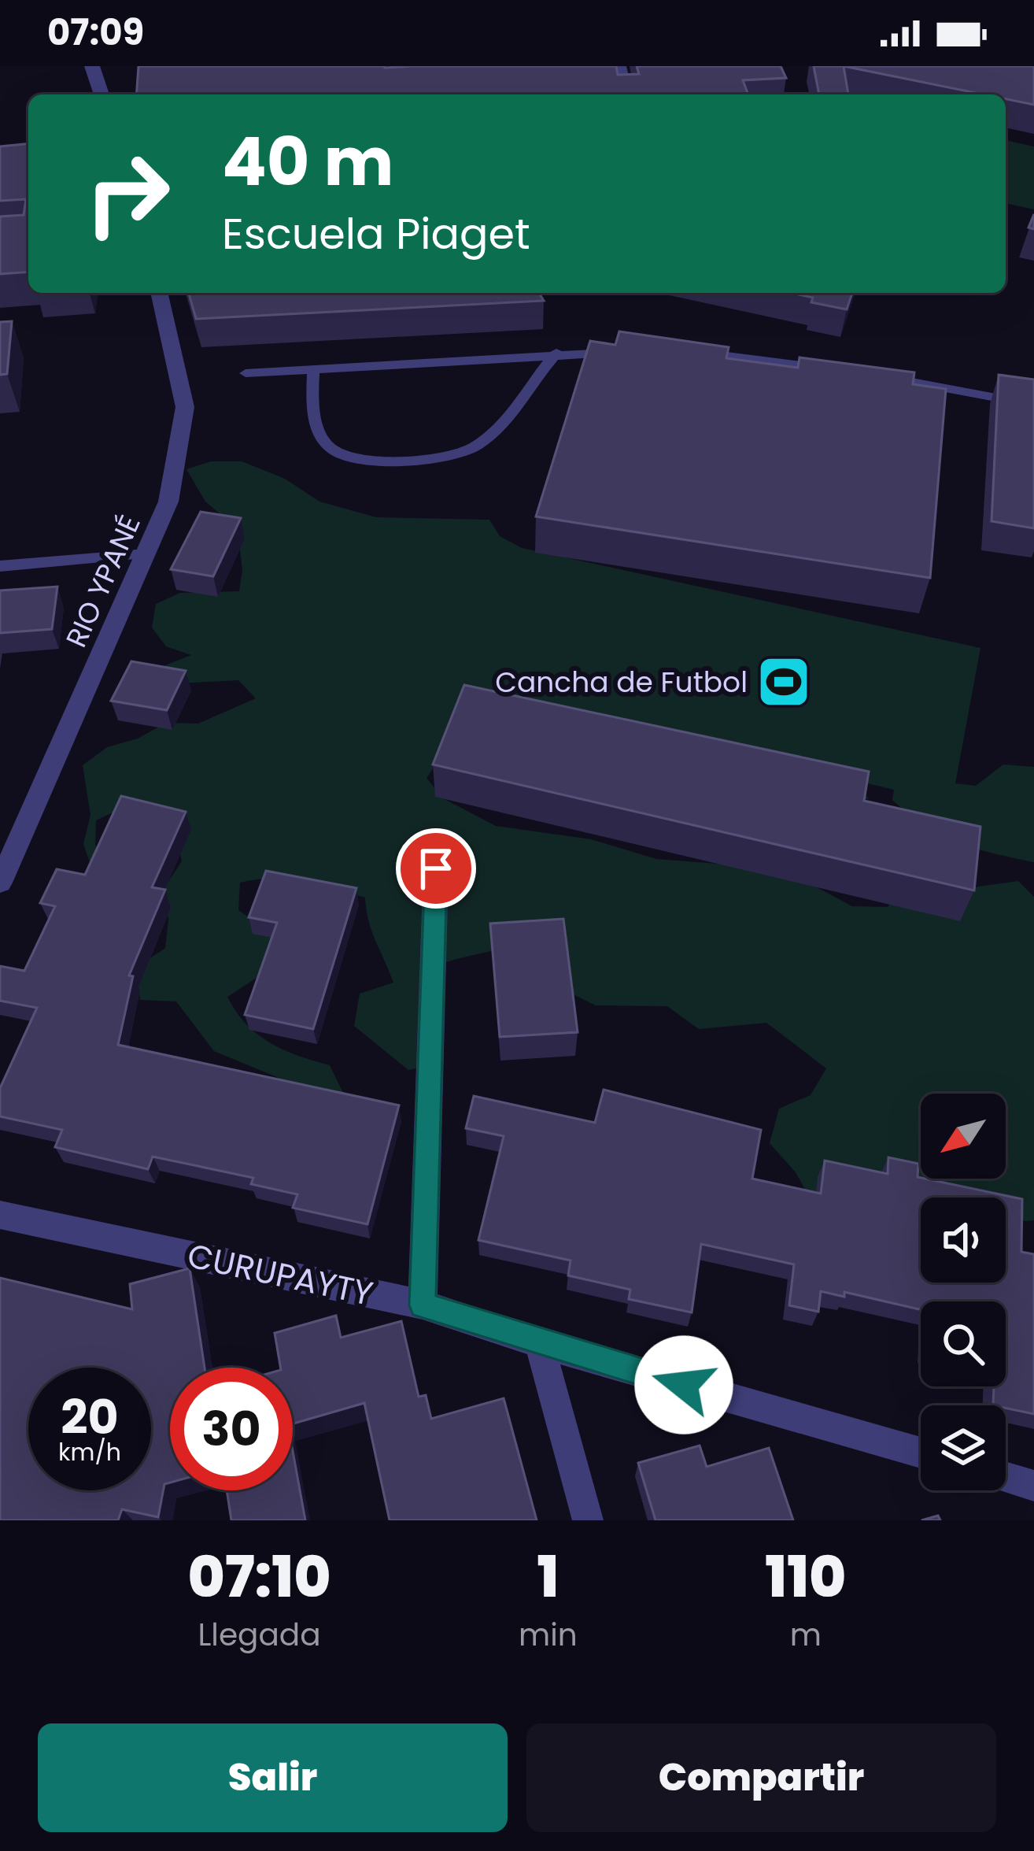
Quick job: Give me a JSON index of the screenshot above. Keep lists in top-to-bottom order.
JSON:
{
  "streets": {
    "street": ["RIO YPANÉ", "CURUPAYTY"]
  },
  "places": {
    "sports": ["Cancha de Futbol"]
  },
  "north": "bottom left",
  "page": {
    "status": "07:09",
    "turn": ["40 m", "Escuela Piaget"],
    "speed": "20 km/h",
    "limit": "30",
    "eta": [
      "07:10",
      "Llegada",
      "1",
      "min",
      "110",
      "m"
    ],
    "buttons": ["Salir", "Compartir"]
  }
}
